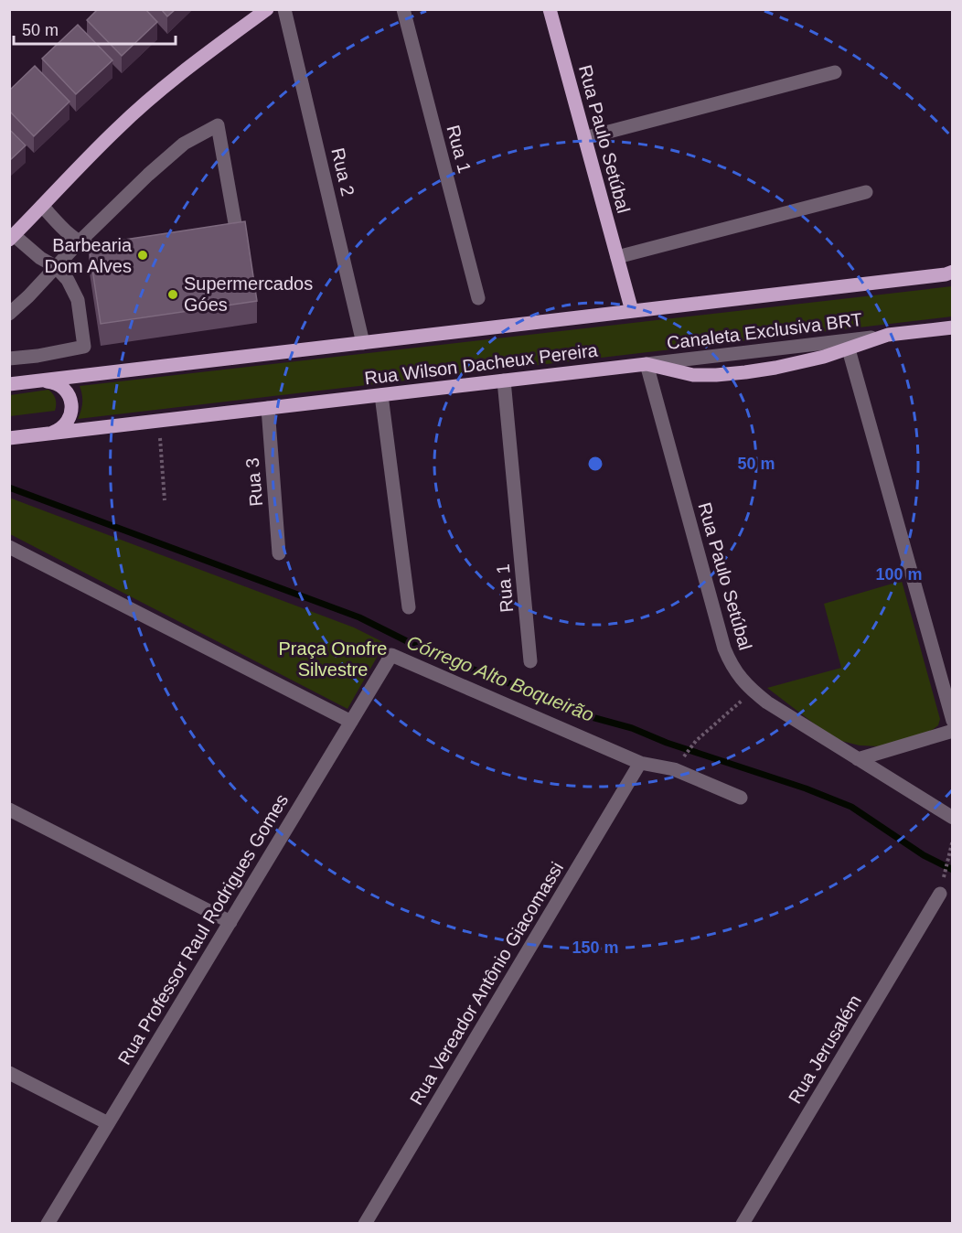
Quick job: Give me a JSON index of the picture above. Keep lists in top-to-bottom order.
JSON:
{
  "streets": {
    "main road": ["Rua Paulo Setúbal", "Rua Wilson Dacheux Pereira"],
    "street": [
      "Rua 1",
      "Rua 2",
      "Canaleta Exclusiva BRT",
      "Rua 3",
      "Rua Professor Raul Rodrigues Gomes",
      "Rua Vereador Antônio Giacomassi",
      "Rua Jerusalém"
    ]
  },
  "crossings": [
    ["Rua Paulo Setúbal", "Canaleta Exclusiva BRT"],
    ["Rua Paulo Setúbal", "Rua Wilson Dacheux Pereira"],
    ["Rua 1", "Rua Wilson Dacheux Pereira"],
    ["Rua 2", "Rua Wilson Dacheux Pereira"],
    ["Canaleta Exclusiva BRT", "Rua Wilson Dacheux Pereira"],
    ["Rua Wilson Dacheux Pereira", "Rua 3"],
    ["Rua Professor Raul Rodrigues Gomes", "Rua Vereador Antônio Giacomassi"]
  ],
  "water": ["Córrego Alto Boqueirão"],
  "parks": ["Praça Onofre Silvestre"],
  "places": ["Barbearia Dom Alves", "Supermercados Góes"],
  "scale_bar": "50 m",
  "rings": ["50 m", "100 m", "150 m"]
}
